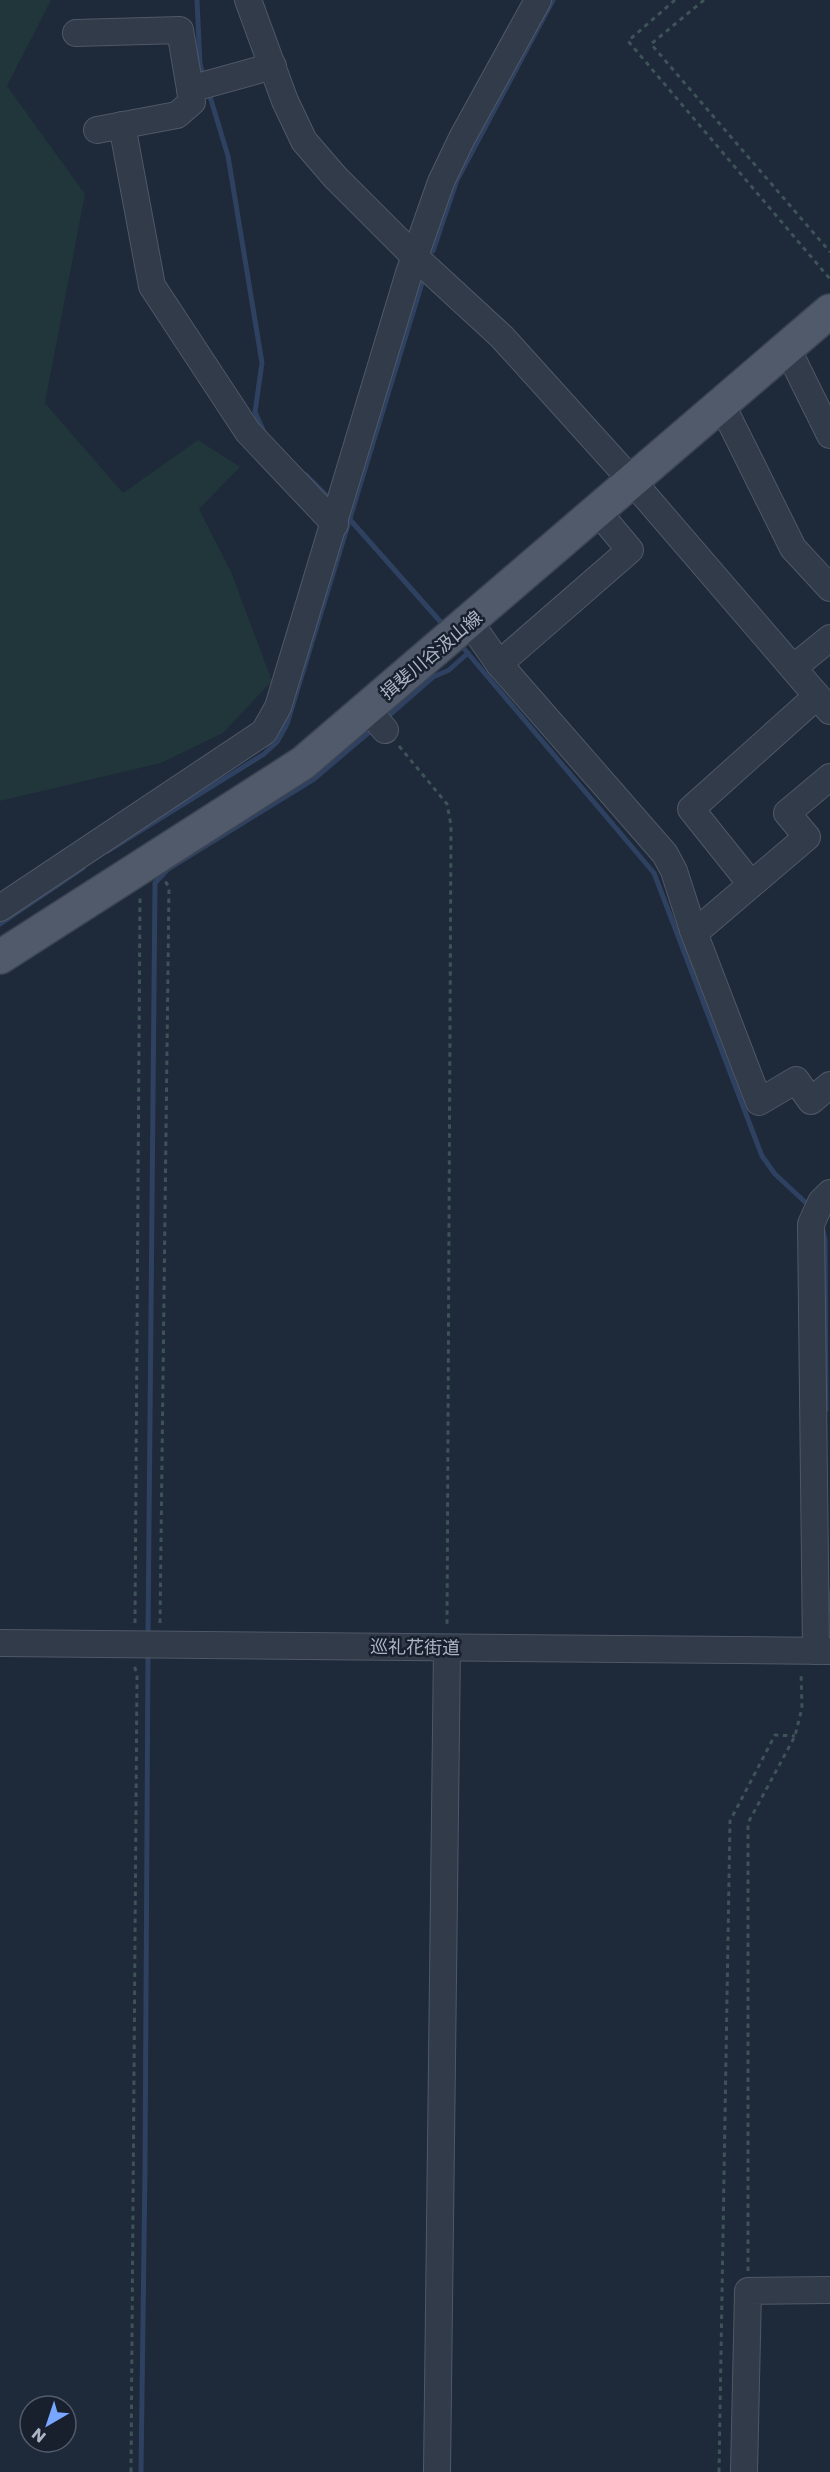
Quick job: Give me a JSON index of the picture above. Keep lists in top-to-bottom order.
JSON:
{
  "streets": {
    "main road": ["揖斐川谷汲山線"],
    "street": ["巡礼花街道"]
  },
  "north": "bottom left"
}
